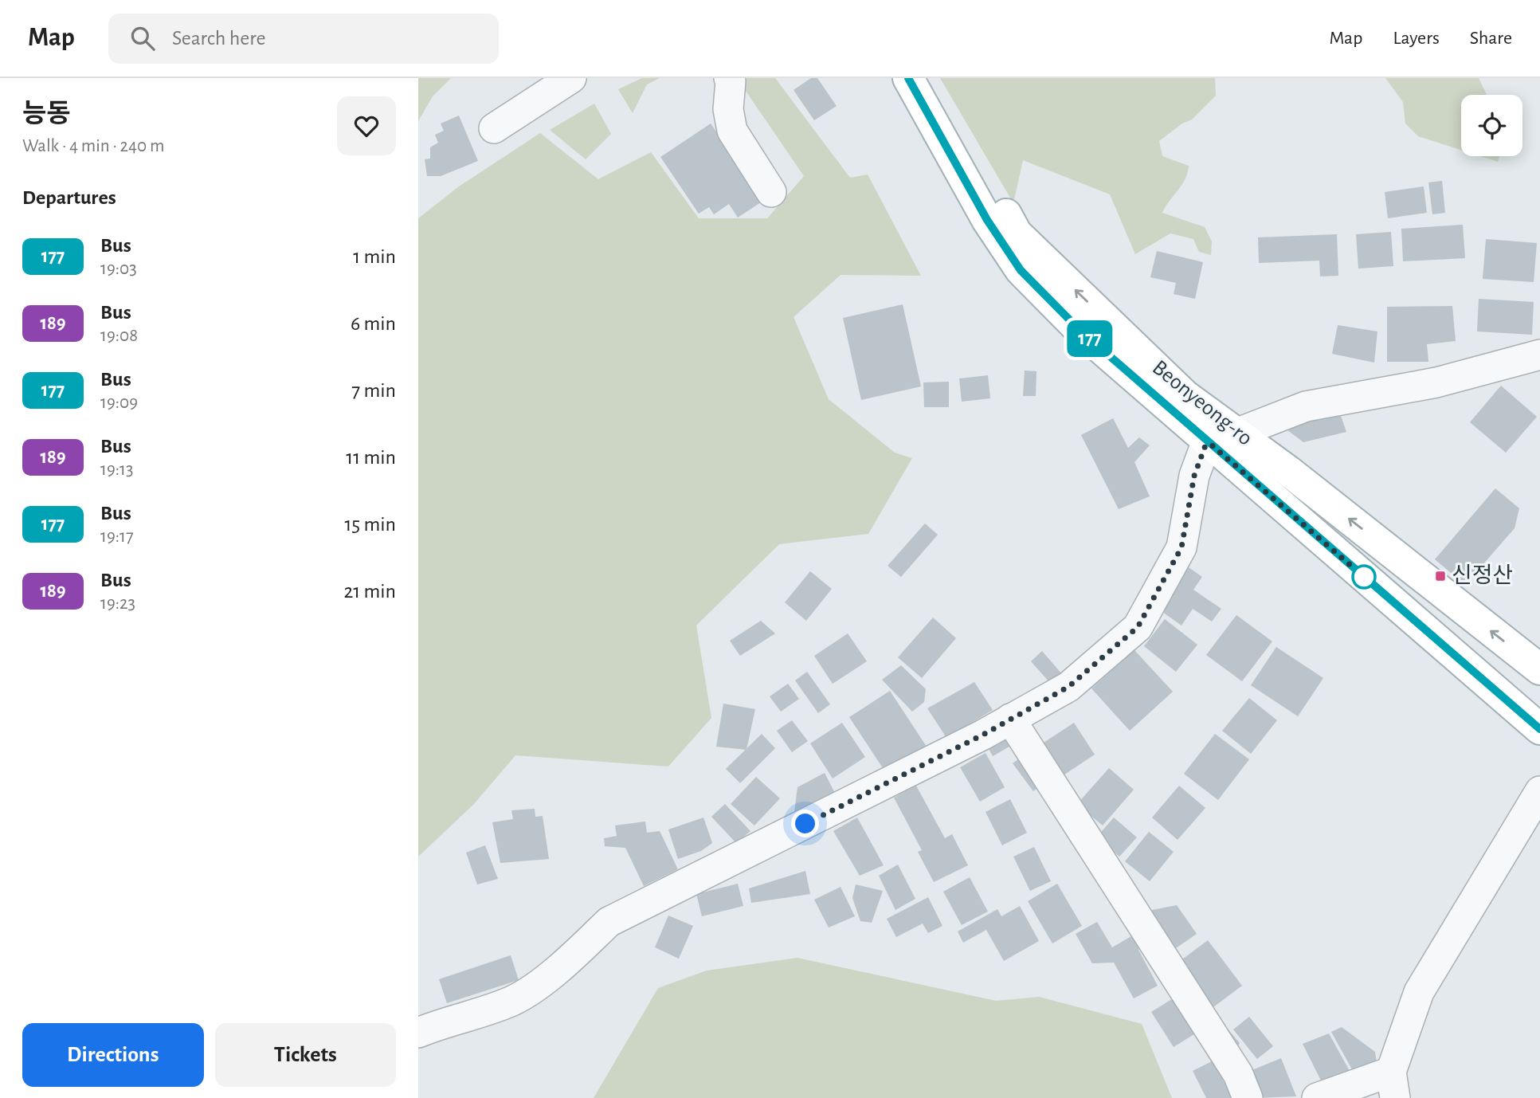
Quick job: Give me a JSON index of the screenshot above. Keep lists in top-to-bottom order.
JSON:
{
  "streets": {
    "main road": ["Beonyeong-ro"]
  },
  "places": {
    "transit": ["신정산"]
  },
  "lines": ["bus line 177"],
  "page": {
    "header": "Map",
    "search": "Search here",
    "nav": ["Map", "Layers", "Share"],
    "heading": [
      ["능동", "Walk · 4 min · 240 m"],
      "Departures"
    ],
    "on_map": "177",
    "list": [
      {
        "mark": "177",
        "name": "Bus",
        "note": "19:03",
        "value": "1 min"
      },
      {
        "mark": "189",
        "name": "Bus",
        "note": "19:08",
        "value": "6 min"
      },
      {
        "mark": "177",
        "name": "Bus",
        "note": "19:09",
        "value": "7 min"
      },
      {
        "mark": "189",
        "name": "Bus",
        "note": "19:13",
        "value": "11 min"
      },
      {
        "mark": "177",
        "name": "Bus",
        "note": "19:17",
        "value": "15 min"
      },
      {
        "mark": "189",
        "name": "Bus",
        "note": "19:23",
        "value": "21 min"
      }
    ],
    "buttons": ["Directions", "Tickets"]
  }
}
